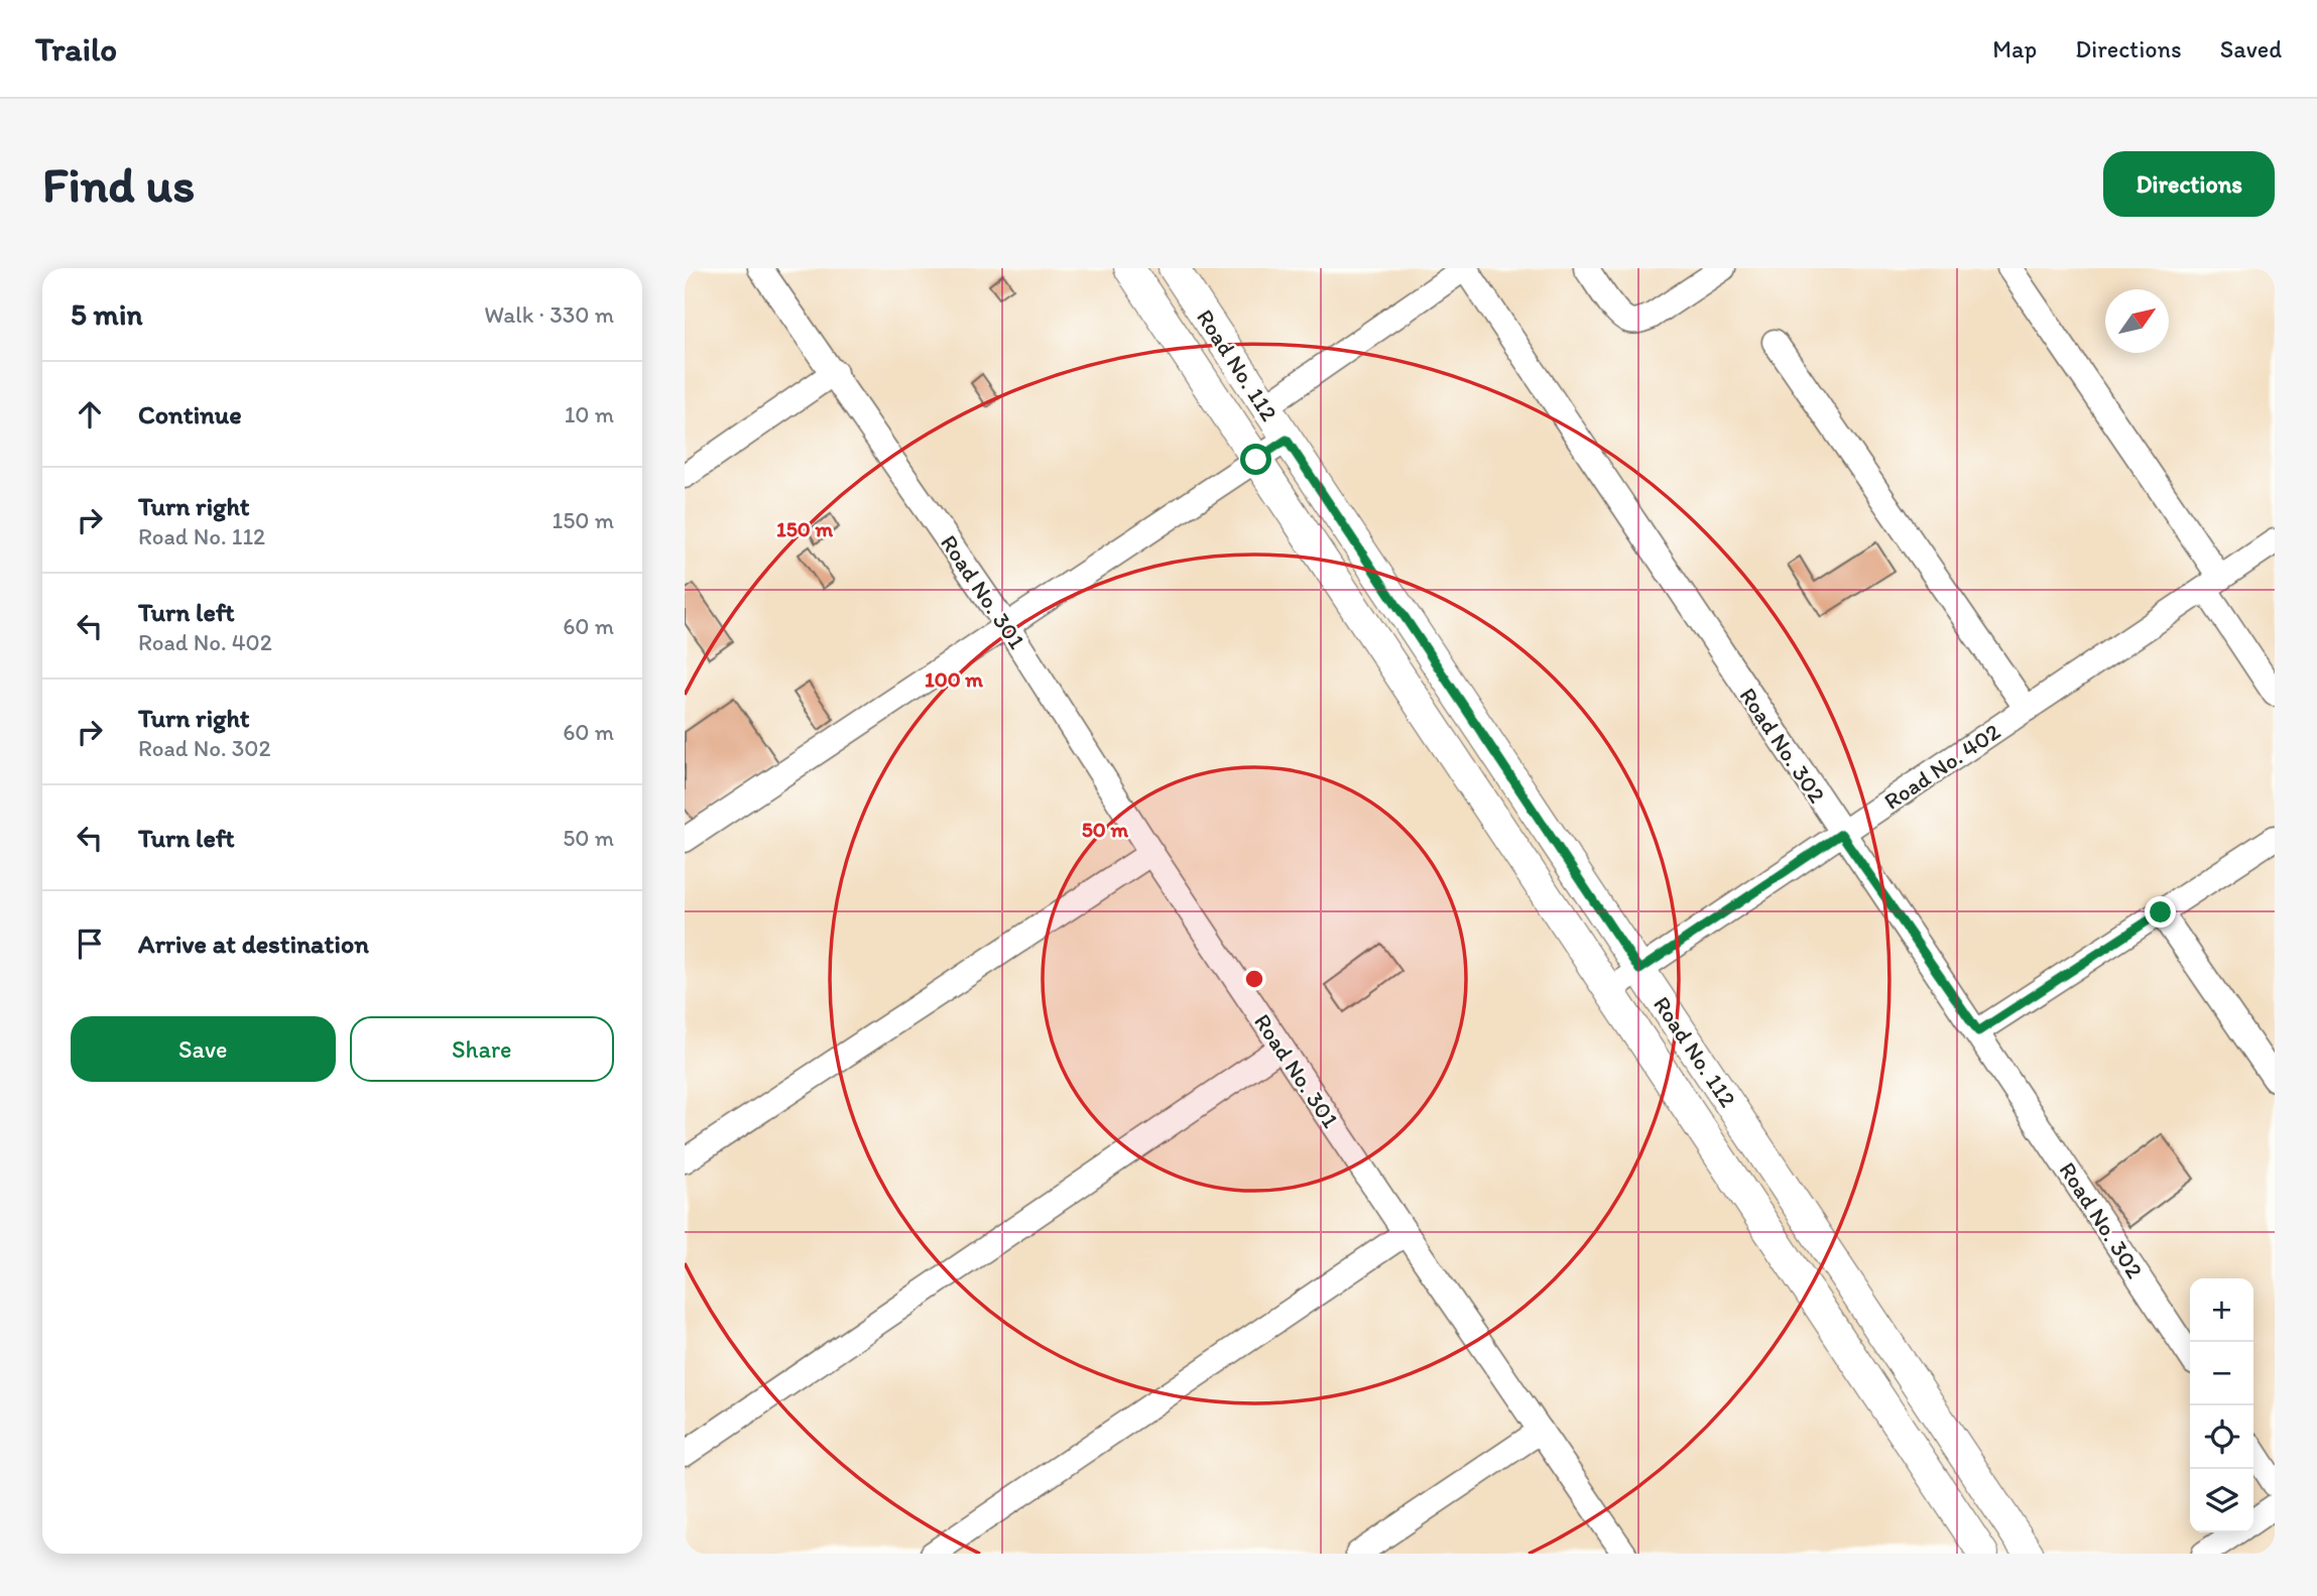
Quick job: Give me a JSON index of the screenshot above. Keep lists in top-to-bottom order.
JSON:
{
  "streets": {
    "street": [
      "Road No. 112",
      "Road No. 301",
      "Road No. 302",
      "Road No. 402"
    ]
  },
  "crossings": [
    ["Road No. 112", "Road No. 402"],
    ["Road No. 302", "Road No. 402"]
  ],
  "north": "top right",
  "page": {
    "header": "Trailo",
    "nav": ["Map", "Directions", "Saved"],
    "buttons": [
      "Directions",
      ["Save", "Share"]
    ],
    "title": "Find us",
    "heading": ["5 min", "Walk · 330 m"],
    "list": [
      ["Continue", "10 m"],
      ["Turn right", "Road No. 112", "150 m"],
      ["Turn left", "Road No. 402", "60 m"],
      ["Turn right", "Road No. 302", "60 m"],
      ["Turn left", "50 m"],
      "Arrive at destination"
    ],
    "map_buttons": ["+", "−"]
  },
  "rings": ["150 m", "100 m", "50 m"]
}
